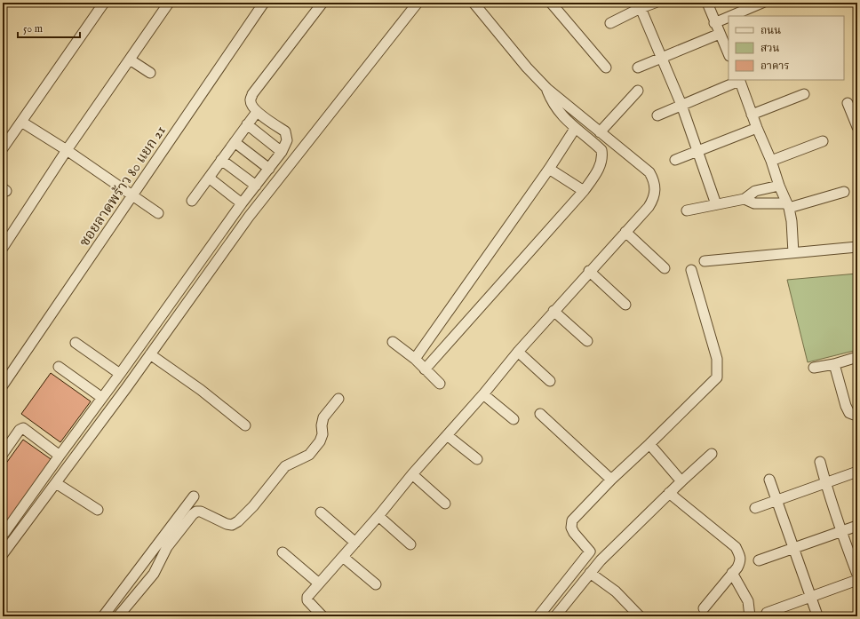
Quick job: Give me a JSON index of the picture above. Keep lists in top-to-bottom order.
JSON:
{
  "streets": {
    "street": ["ซอยลาดพร้าว 80 แยก 21"]
  },
  "legend": ["ถนน", "สวน", "อาคาร"],
  "scale_bar": "50 m"
}
